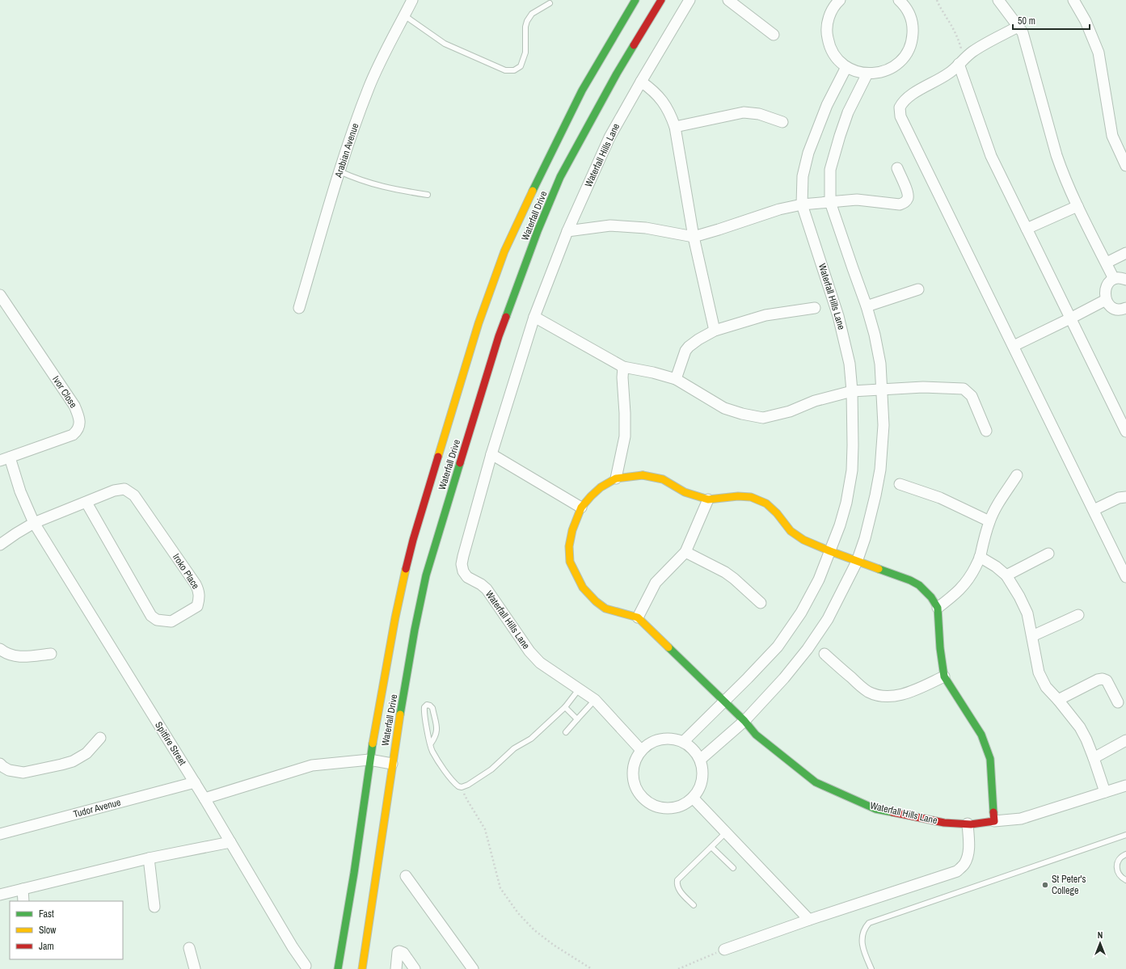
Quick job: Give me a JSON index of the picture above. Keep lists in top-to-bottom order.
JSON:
{
  "streets": {
    "main road": ["Waterfall Hills Lane", "Waterfall Drive"],
    "street": [
      "Arabian Avenue",
      "Ivor Close",
      "Iroko Place",
      "Spitfire Street",
      "Tudor Avenue"
    ]
  },
  "crossings": [
    ["Ivor Close", "Iroko Place"],
    ["Ivor Close", "Spitfire Street"],
    ["Iroko Place", "Spitfire Street"],
    ["Spitfire Street", "Tudor Avenue"]
  ],
  "places": ["St Peter's College"],
  "legend": ["Fast", "Slow", "Jam"],
  "scale_bar": "50 m",
  "north": "top"
}
